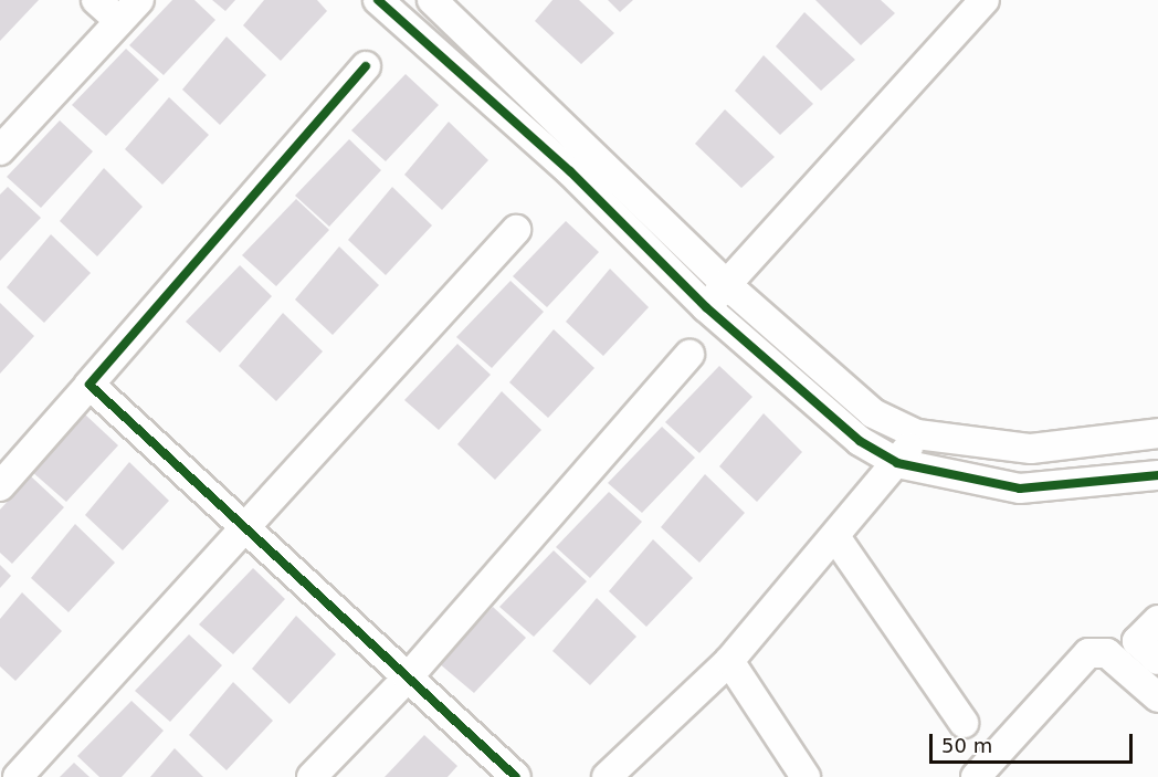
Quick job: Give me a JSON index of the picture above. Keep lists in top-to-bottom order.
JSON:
{
  "scale_bar": "50 m"
}
